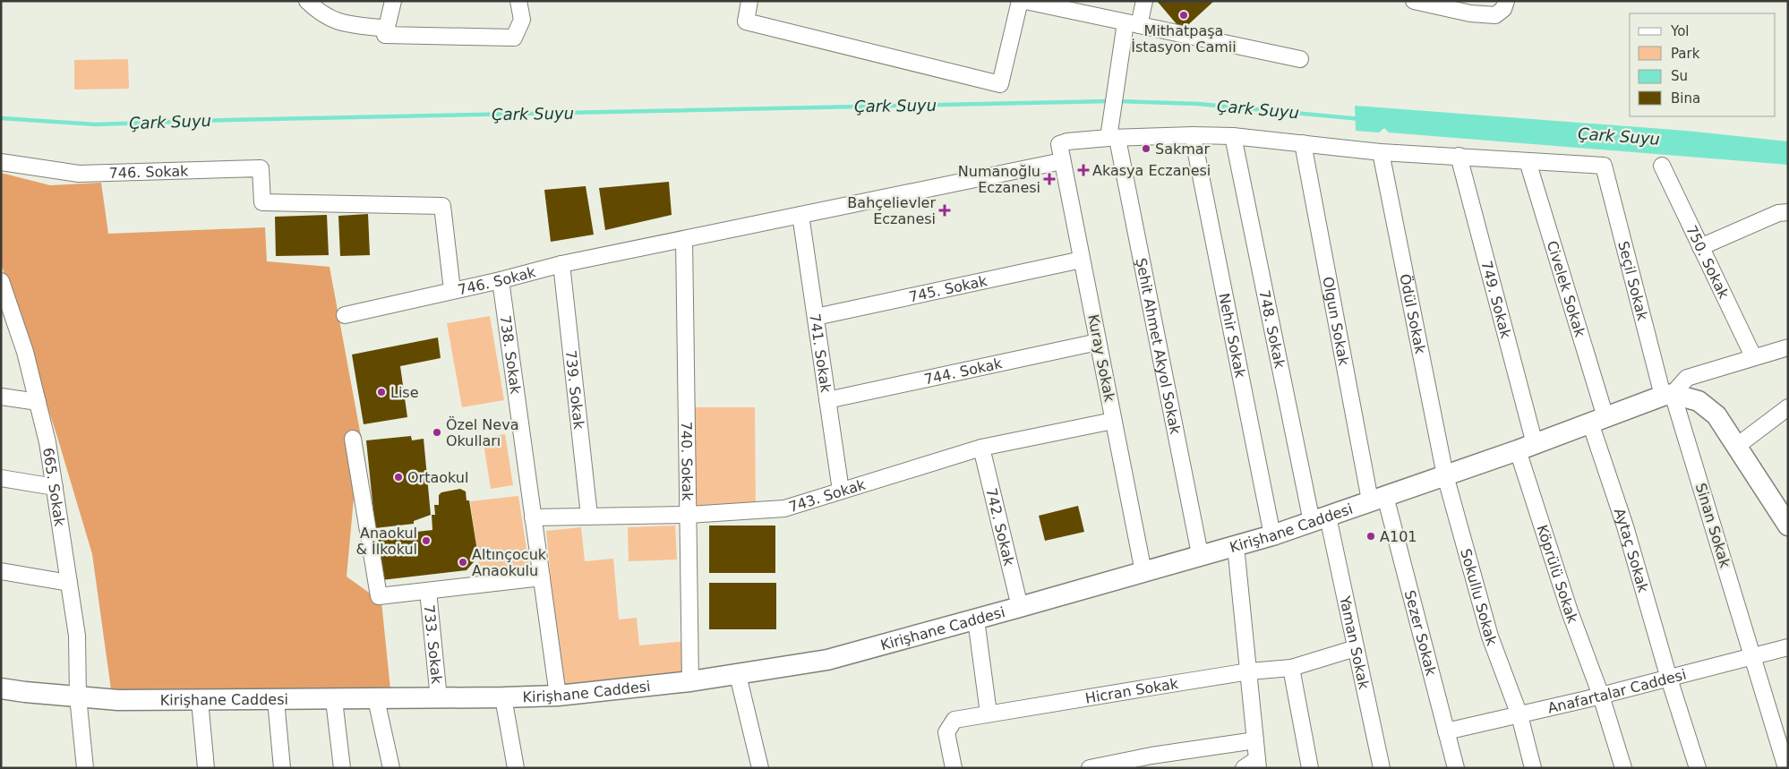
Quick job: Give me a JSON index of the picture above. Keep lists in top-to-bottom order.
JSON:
{
  "streets": {
    "street": [
      "746. Sokak",
      "750. Sokak",
      "Seçil Sokak",
      "745. Sokak",
      "Civelek Sokak",
      "749. Sokak",
      "Ödül Sokak",
      "Olgun Sokak",
      "748. Sokak",
      "Nehir Sokak",
      "Şehit Ahmet Akyol Sokak",
      "741. Sokak",
      "738. Sokak",
      "Kuray Sokak",
      "744. Sokak",
      "739. Sokak",
      "740. Sokak",
      "665. Sokak",
      "743. Sokak",
      "Sinan Sokak",
      "742. Sokak",
      "Kirişhane Caddesi",
      "Aytaç Sokak",
      "Köprülü Sokak",
      "Sokullu Sokak",
      "Sezer Sokak",
      "Yaman Sokak",
      "733. Sokak",
      "Hicran Sokak",
      "Anafartalar Caddesi"
    ]
  },
  "crossings": [
    ["746. Sokak", "741. Sokak"],
    ["746. Sokak", "738. Sokak"],
    ["746. Sokak", "Kuray Sokak"],
    ["746. Sokak", "739. Sokak"],
    ["746. Sokak", "740. Sokak"],
    ["Seçil Sokak", "Civelek Sokak"],
    ["Seçil Sokak", "Sinan Sokak"],
    ["Seçil Sokak", "Kirişhane Caddesi"],
    ["745. Sokak", "741. Sokak"],
    ["745. Sokak", "Kuray Sokak"],
    ["Civelek Sokak", "Kirişhane Caddesi"],
    ["Civelek Sokak", "Aytaç Sokak"],
    ["749. Sokak", "Kirişhane Caddesi"],
    ["749. Sokak", "Köprülü Sokak"],
    ["Ödül Sokak", "Kirişhane Caddesi"],
    ["Ödül Sokak", "Sokullu Sokak"],
    ["Olgun Sokak", "Kirişhane Caddesi"],
    ["Olgun Sokak", "Sezer Sokak"],
    ["748. Sokak", "Kirişhane Caddesi"],
    ["748. Sokak", "Yaman Sokak"],
    ["Nehir Sokak", "Kirişhane Caddesi"],
    ["Şehit Ahmet Akyol Sokak", "Kuray Sokak"],
    ["Şehit Ahmet Akyol Sokak", "Kirişhane Caddesi"],
    ["741. Sokak", "744. Sokak"],
    ["741. Sokak", "743. Sokak"],
    ["738. Sokak", "743. Sokak"],
    ["738. Sokak", "Kirişhane Caddesi"],
    ["Kuray Sokak", "744. Sokak"],
    ["Kuray Sokak", "743. Sokak"],
    ["Kuray Sokak", "Kirişhane Caddesi"],
    ["739. Sokak", "743. Sokak"],
    ["740. Sokak", "743. Sokak"],
    ["740. Sokak", "Kirişhane Caddesi"],
    ["665. Sokak", "Kirişhane Caddesi"],
    ["743. Sokak", "742. Sokak"],
    ["Sinan Sokak", "Kirişhane Caddesi"],
    ["Sinan Sokak", "Anafartalar Caddesi"],
    ["742. Sokak", "Kirişhane Caddesi"],
    ["Kirişhane Caddesi", "Aytaç Sokak"],
    ["Kirişhane Caddesi", "Köprülü Sokak"],
    ["Kirişhane Caddesi", "Sokullu Sokak"],
    ["Kirişhane Caddesi", "Sezer Sokak"],
    ["Kirişhane Caddesi", "Yaman Sokak"],
    ["Kirişhane Caddesi", "733. Sokak"],
    ["Aytaç Sokak", "Anafartalar Caddesi"],
    ["Köprülü Sokak", "Anafartalar Caddesi"],
    ["Sokullu Sokak", "Anafartalar Caddesi"],
    ["Sezer Sokak", "Anafartalar Caddesi"],
    ["Yaman Sokak", "Hicran Sokak"]
  ],
  "water": ["Çark Suyu"],
  "places": {
    "other": [
      "Mithatpaşa İstasyon Camii",
      "Sakmar",
      "Lise",
      "Özel Neva Okulları",
      "Ortaokul",
      "A101",
      "Anaokul & İlkokul",
      "Altınçocuk Anaokulu"
    ],
    "health": ["Akasya Eczanesi", "Numanoğlu Eczanesi", "Bahçelievler Eczanesi"]
  },
  "legend": [
    "Yol",
    "Park",
    "Su",
    "Bina"
  ]
}
